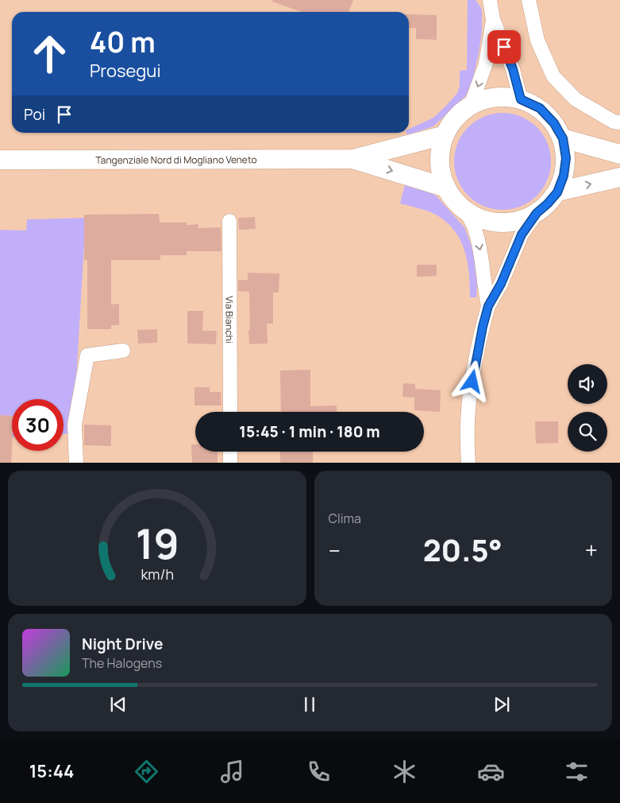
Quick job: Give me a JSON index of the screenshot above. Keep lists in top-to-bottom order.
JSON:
{
  "streets": {
    "main road": ["Tangenziale Nord di Mogliano Veneto"],
    "street": ["Via Bianchi"]
  },
  "page": {
    "turn": ["40 m", "Prosegui"],
    "then": "Poi",
    "limit": "30",
    "trip": "15:45 · 1 min · 180 m",
    "tile": "Clima",
    "heat": ["−", "20.5°", "+"],
    "song": ["Night Drive", "The Halogens"],
    "tabs": "15:44",
    "gauge": ["19", "km/h"]
  }
}
